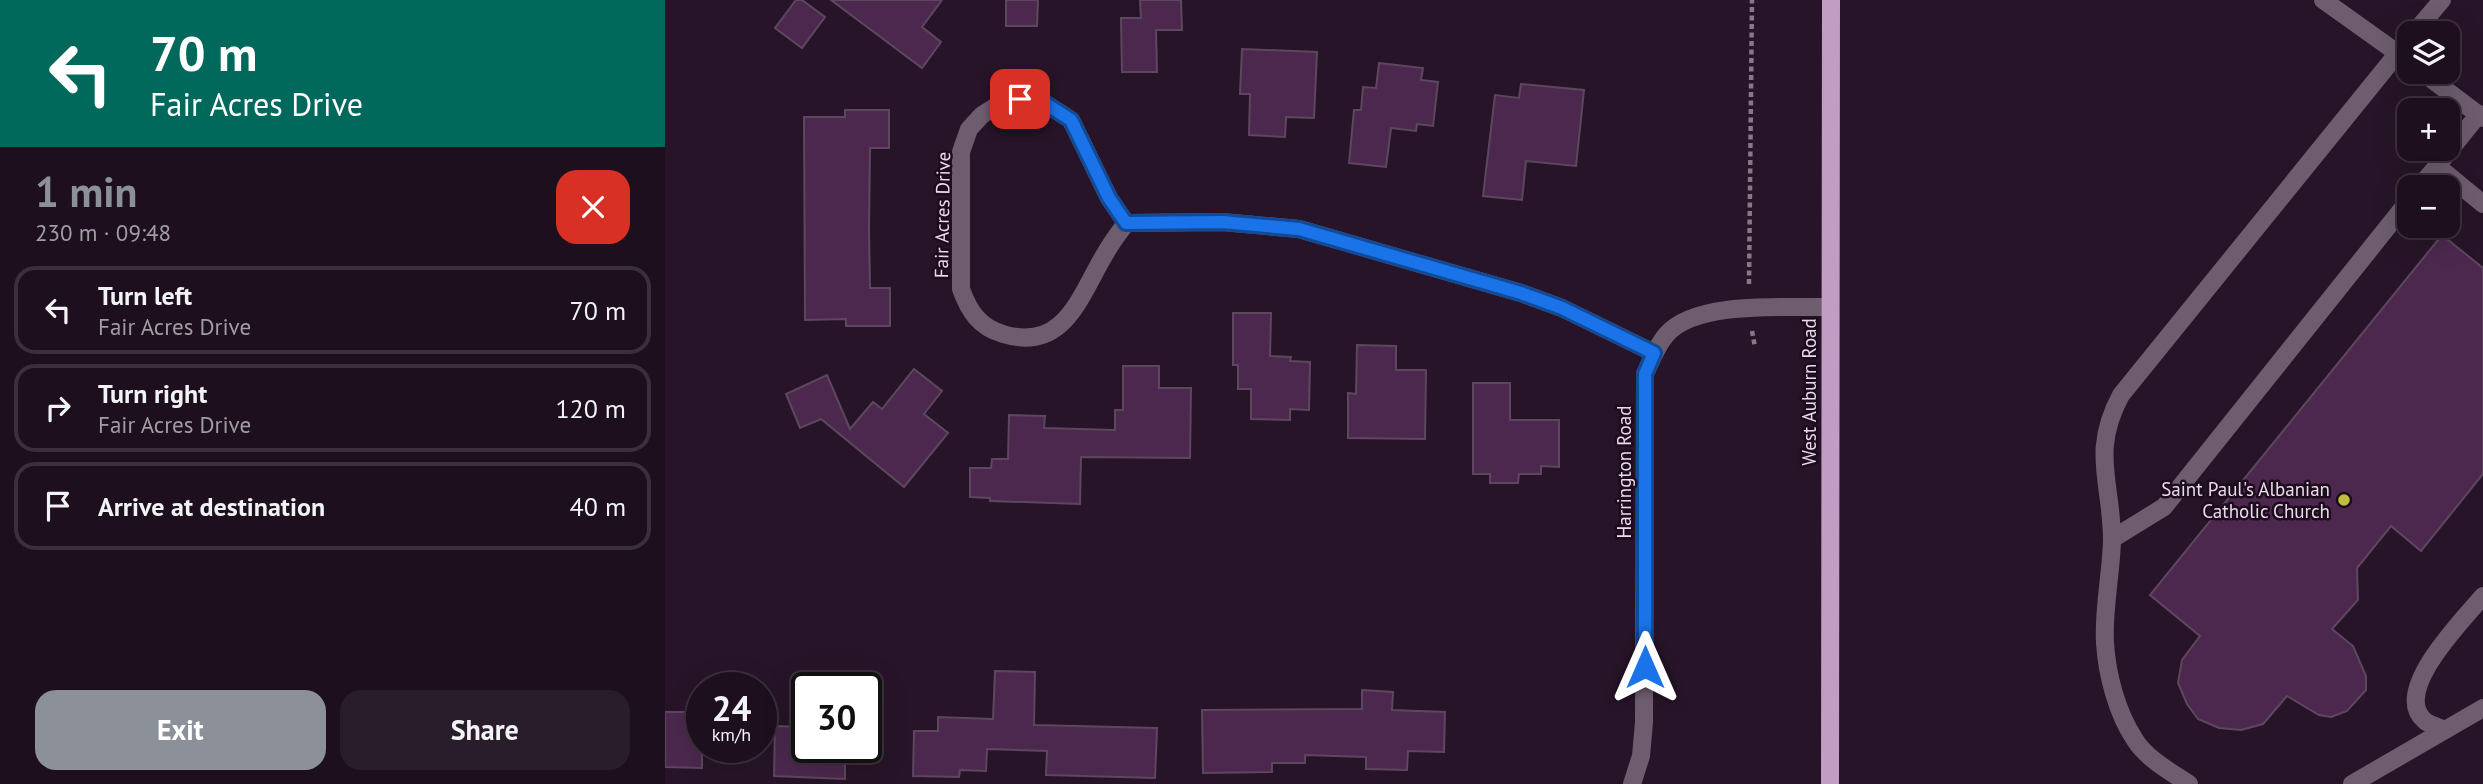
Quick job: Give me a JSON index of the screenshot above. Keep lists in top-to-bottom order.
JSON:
{
  "streets": {
    "main road": ["West Auburn Road"],
    "street": ["Fair Acres Drive", "Harrington Road"]
  },
  "crossings": [
    ["West Auburn Road", "Harrington Road"]
  ],
  "places": ["Saint Paul's Albanian Catholic Church"],
  "page": {
    "turn": ["70 m", "Fair Acres Drive"],
    "map_buttons": ["+", "−"],
    "heading": ["1 min", "230 m · 09:48"],
    "list": [
      {
        "name": "Turn left",
        "note": "Fair Acres Drive",
        "value": "70 m"
      },
      {
        "name": "Turn right",
        "note": "Fair Acres Drive",
        "value": "120 m"
      },
      {
        "name": "Arrive at destination",
        "value": "40 m"
      }
    ],
    "speed": "24 km/h",
    "limit": "30",
    "buttons": ["Exit", "Share"]
  }
}
